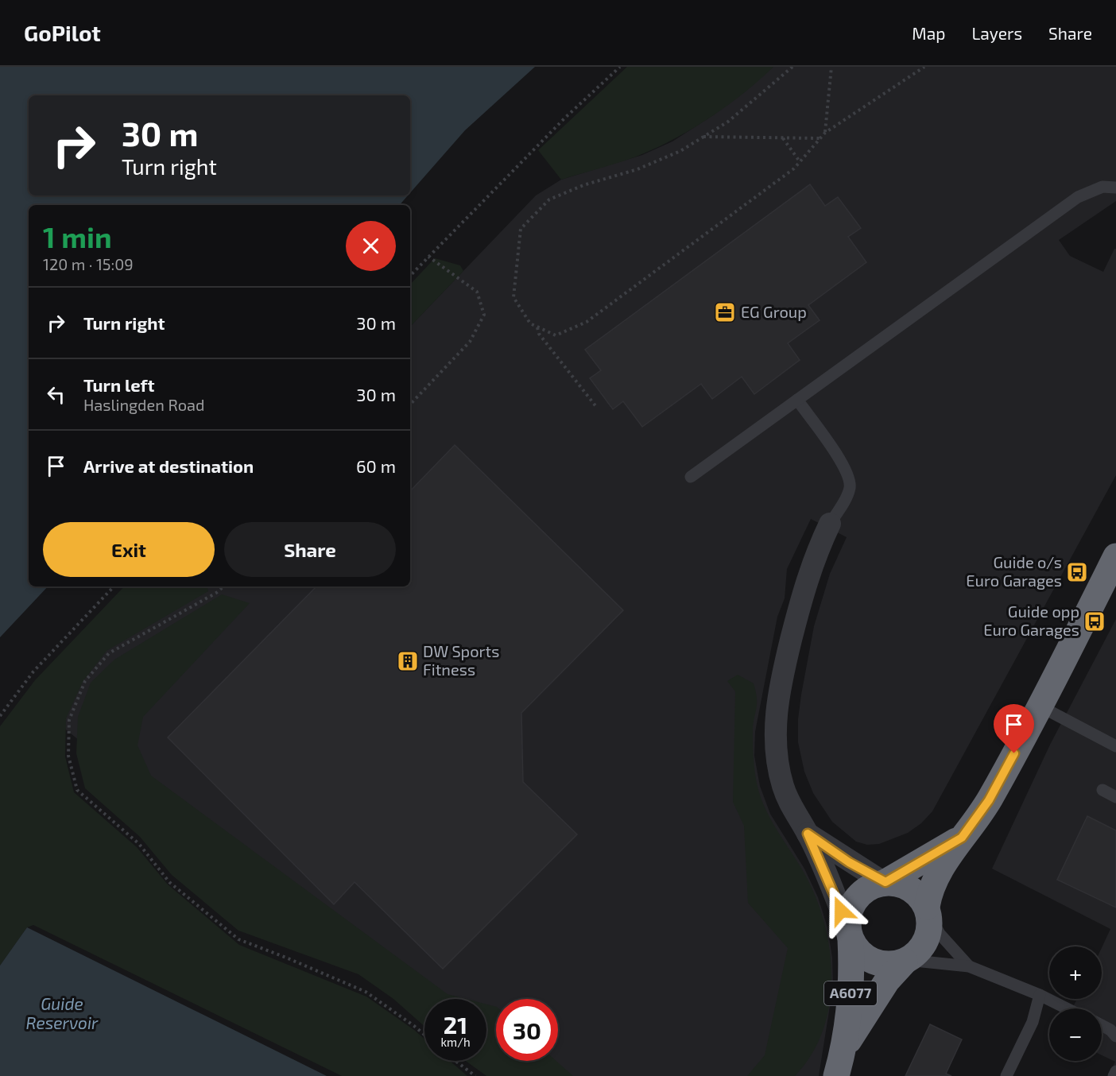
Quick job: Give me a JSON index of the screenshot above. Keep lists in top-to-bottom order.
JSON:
{
  "streets": {
    "highway": ["A6077"]
  },
  "water": ["Guide Reservoir"],
  "places": {
    "office": ["EG Group"],
    "bus stop": ["Guide o/s Euro Garages", "Guide opp Euro Garages"],
    "building": ["DW Sports Fitness"]
  },
  "page": {
    "header": "GoPilot",
    "nav": ["Map", "Layers", "Share"],
    "turn": ["30 m", "Turn right"],
    "heading": ["1 min", "120 m · 15:09"],
    "list": [
      {
        "name": "Turn right",
        "value": "30 m"
      },
      {
        "name": "Turn left",
        "note": "Haslingden Road",
        "value": "30 m"
      },
      {
        "name": "Arrive at destination",
        "value": "60 m"
      }
    ],
    "buttons": ["Exit", "Share"],
    "map_buttons": ["+", "−"],
    "speed": "21 km/h",
    "limit": "30"
  }
}
